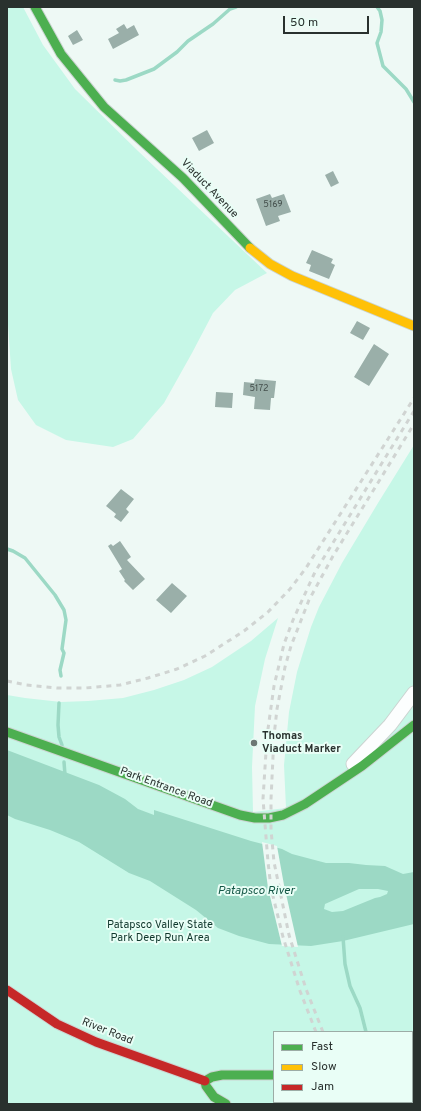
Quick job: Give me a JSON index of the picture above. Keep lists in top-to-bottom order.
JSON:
{
  "streets": {
    "street": ["Viaduct Avenue", "Park Entrance Road", "River Road"]
  },
  "water": ["Patapsco River"],
  "parks": ["Patapsco Valley State Park Deep Run Area"],
  "places": ["Thomas Viaduct Marker"],
  "house_numbers": ["5169", "5172"],
  "legend": ["Fast", "Slow", "Jam"],
  "scale_bar": "50 m"
}
